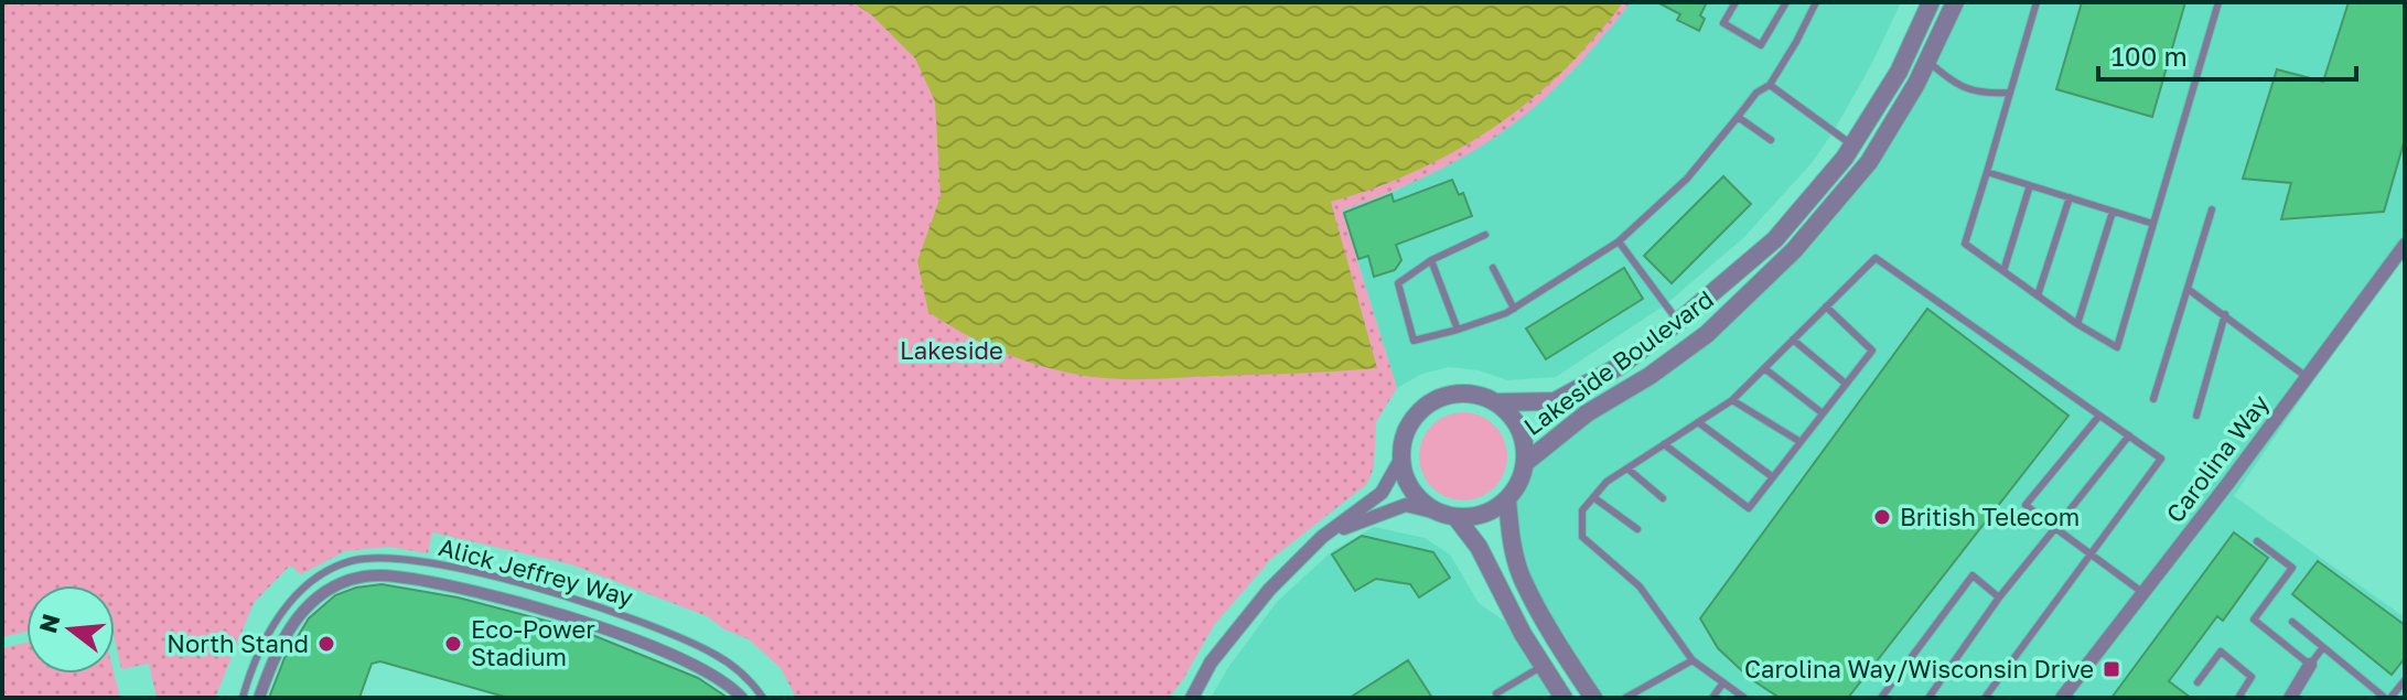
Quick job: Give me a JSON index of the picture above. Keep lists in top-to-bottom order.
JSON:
{
  "streets": {
    "street": ["Lakeside Boulevard", "Carolina Way"],
    "lane": ["Alick Jeffrey Way"]
  },
  "parks": ["Lakeside"],
  "places": {
    "other": ["British Telecom", "North Stand", "Eco-Power Stadium"],
    "transit": ["Carolina Way/Wisconsin Drive"]
  },
  "scale_bar": "100 m",
  "north": "left"
}
